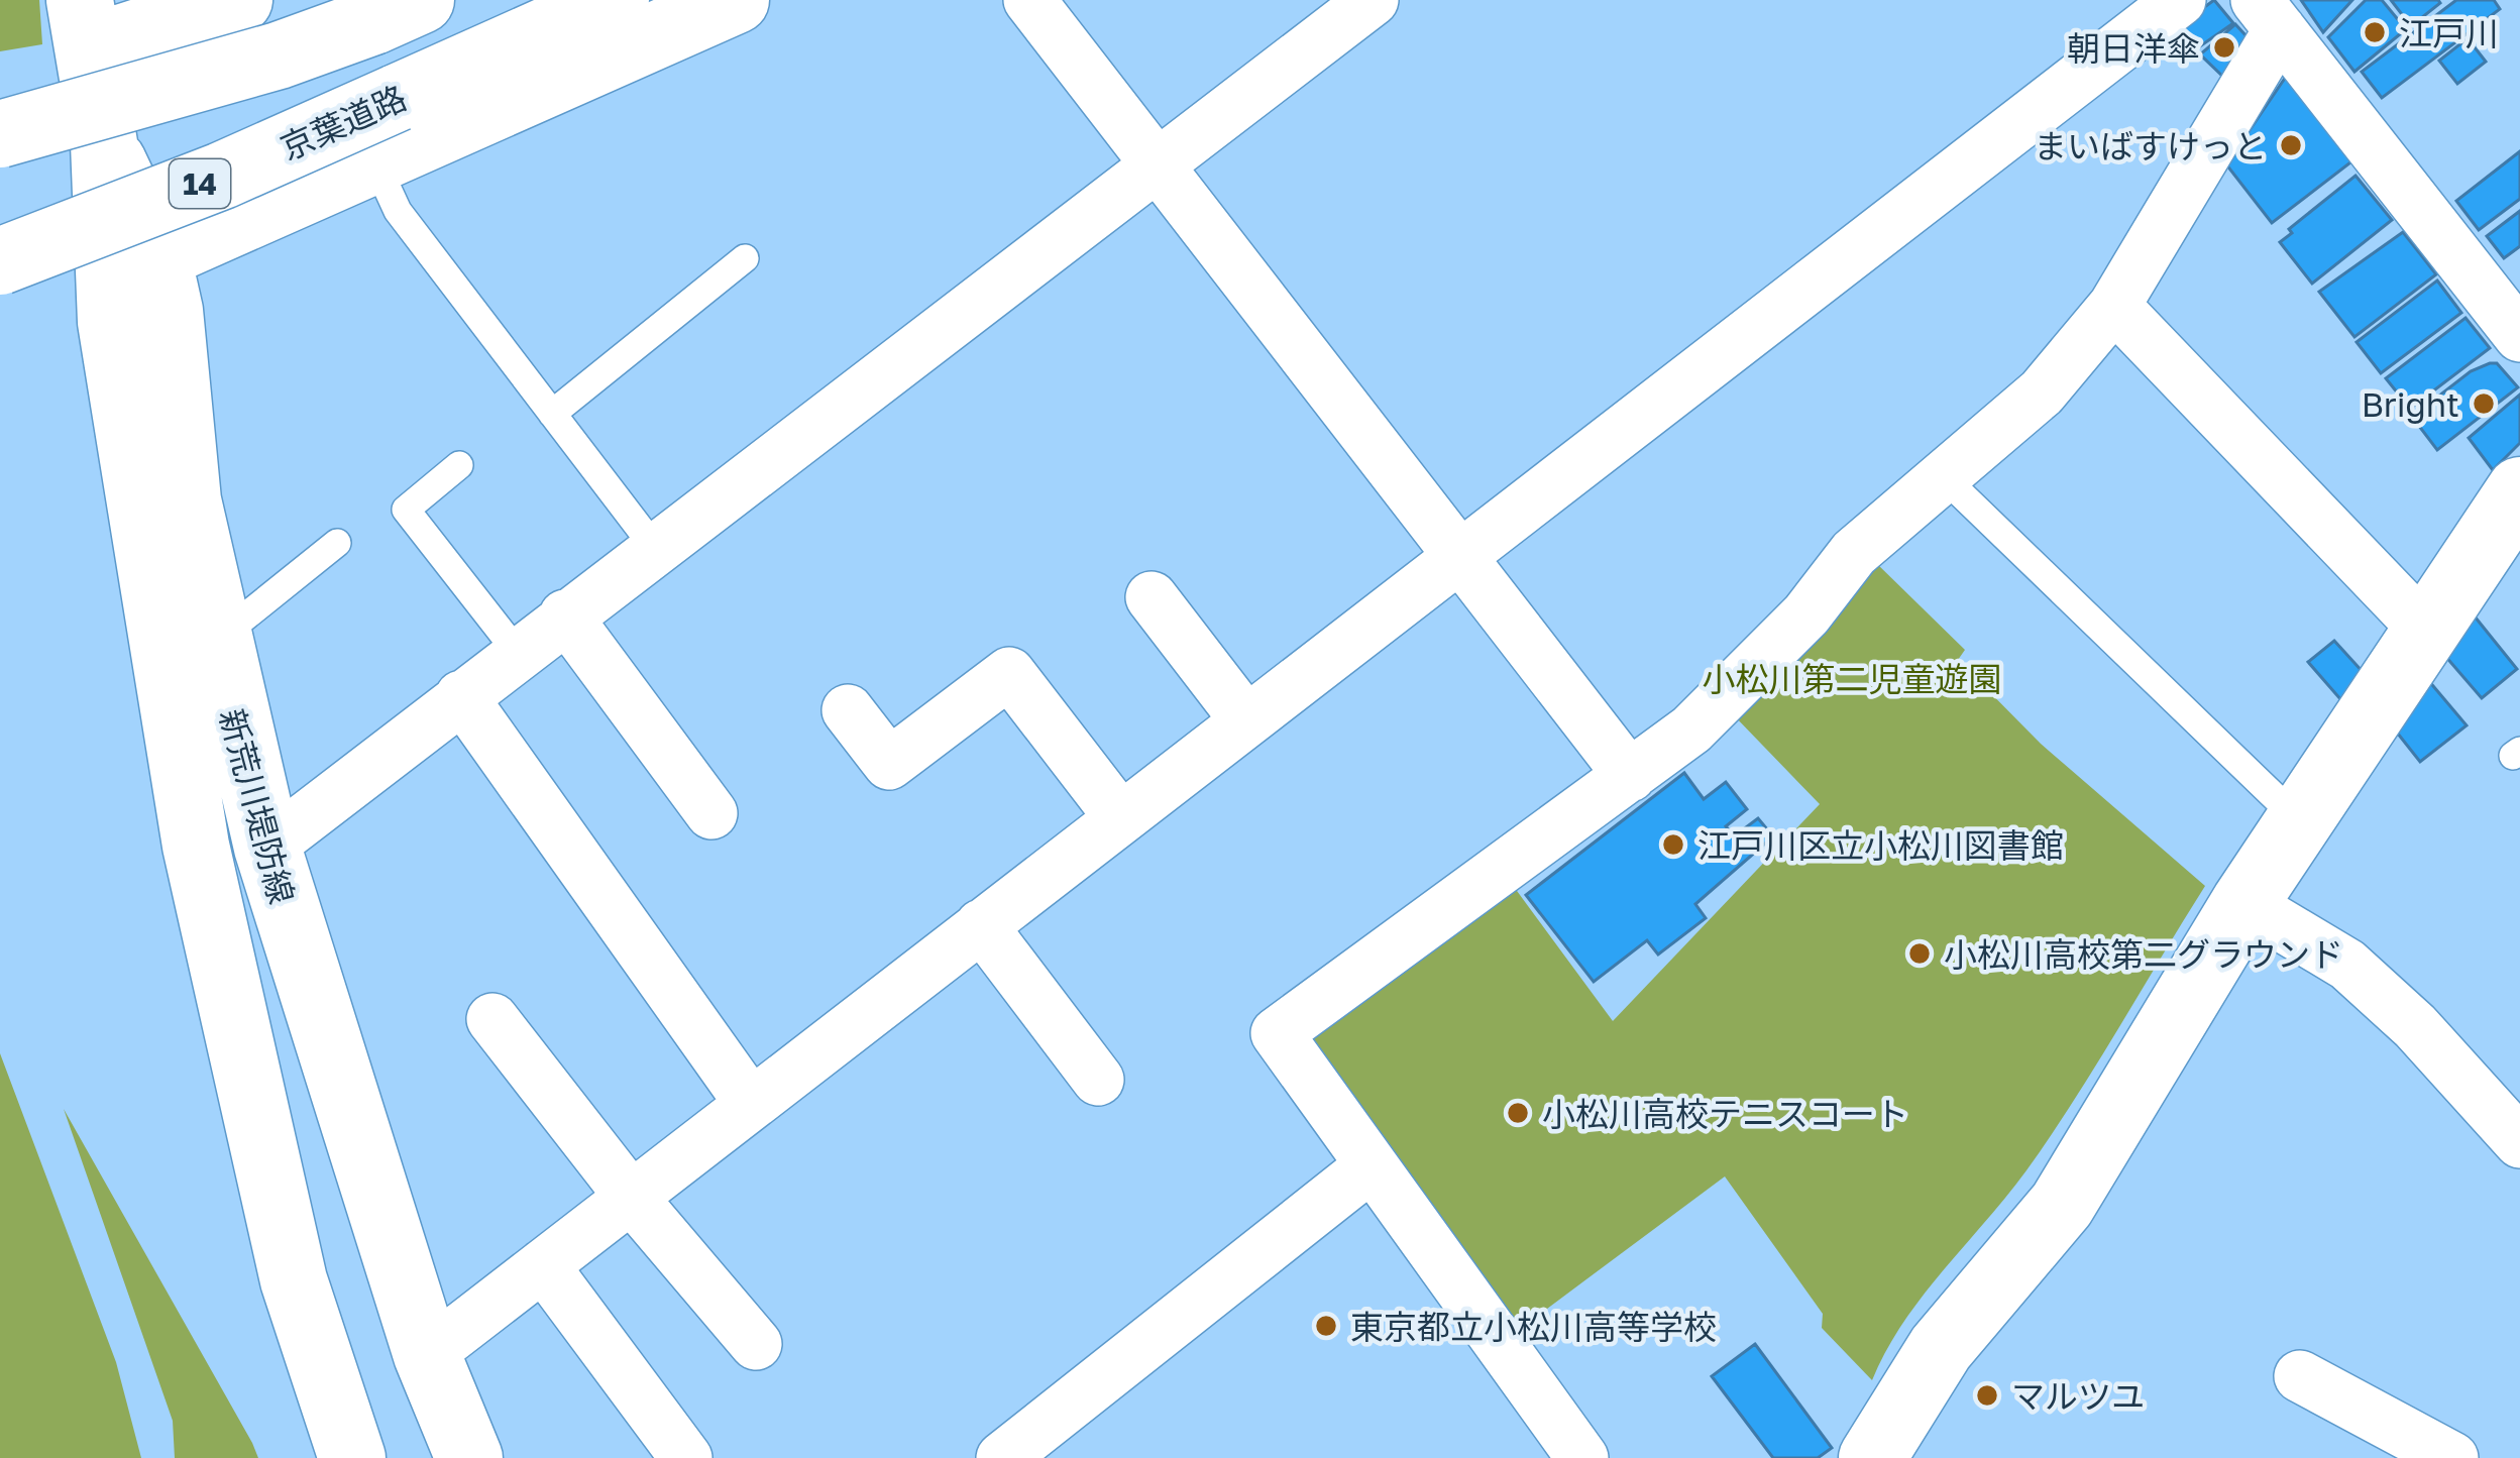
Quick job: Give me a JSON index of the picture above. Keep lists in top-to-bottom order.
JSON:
{
  "streets": {
    "main road": ["京葉道路", "14", "新荒川堤防線"]
  },
  "parks": ["小松川第二児童遊園"],
  "places": [
    "江戸川",
    "朝日洋傘",
    "まいばすけっと",
    "Bright",
    "江戸川区立小松川図書館",
    "小松川高校第二グラウンド",
    "小松川高校テニスコート",
    "東京都立小松川高等学校",
    "マルツユ"
  ]
}
